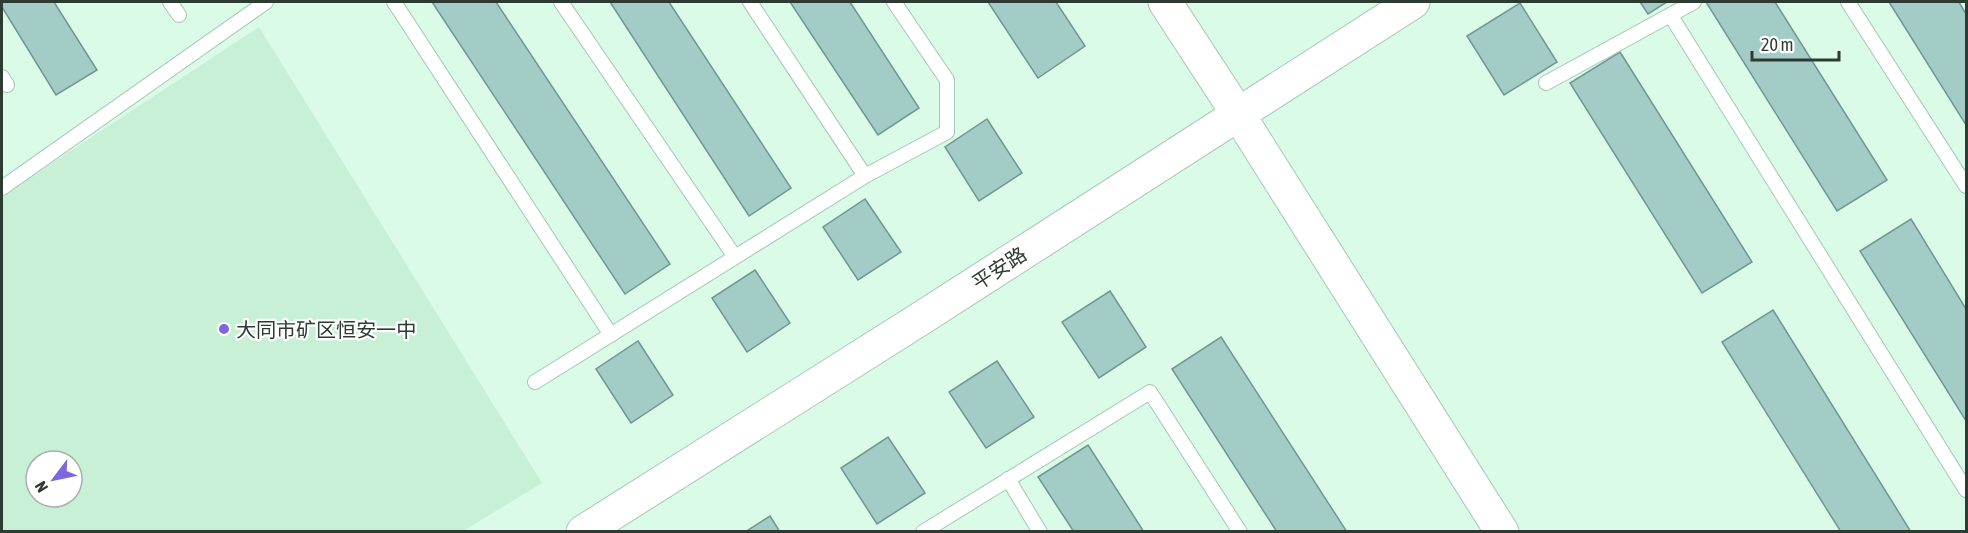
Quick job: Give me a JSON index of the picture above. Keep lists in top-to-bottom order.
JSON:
{
  "streets": {
    "street": ["平安路"]
  },
  "places": ["大同市矿区恒安一中"],
  "scale_bar": "20 m",
  "north": "bottom left"
}
